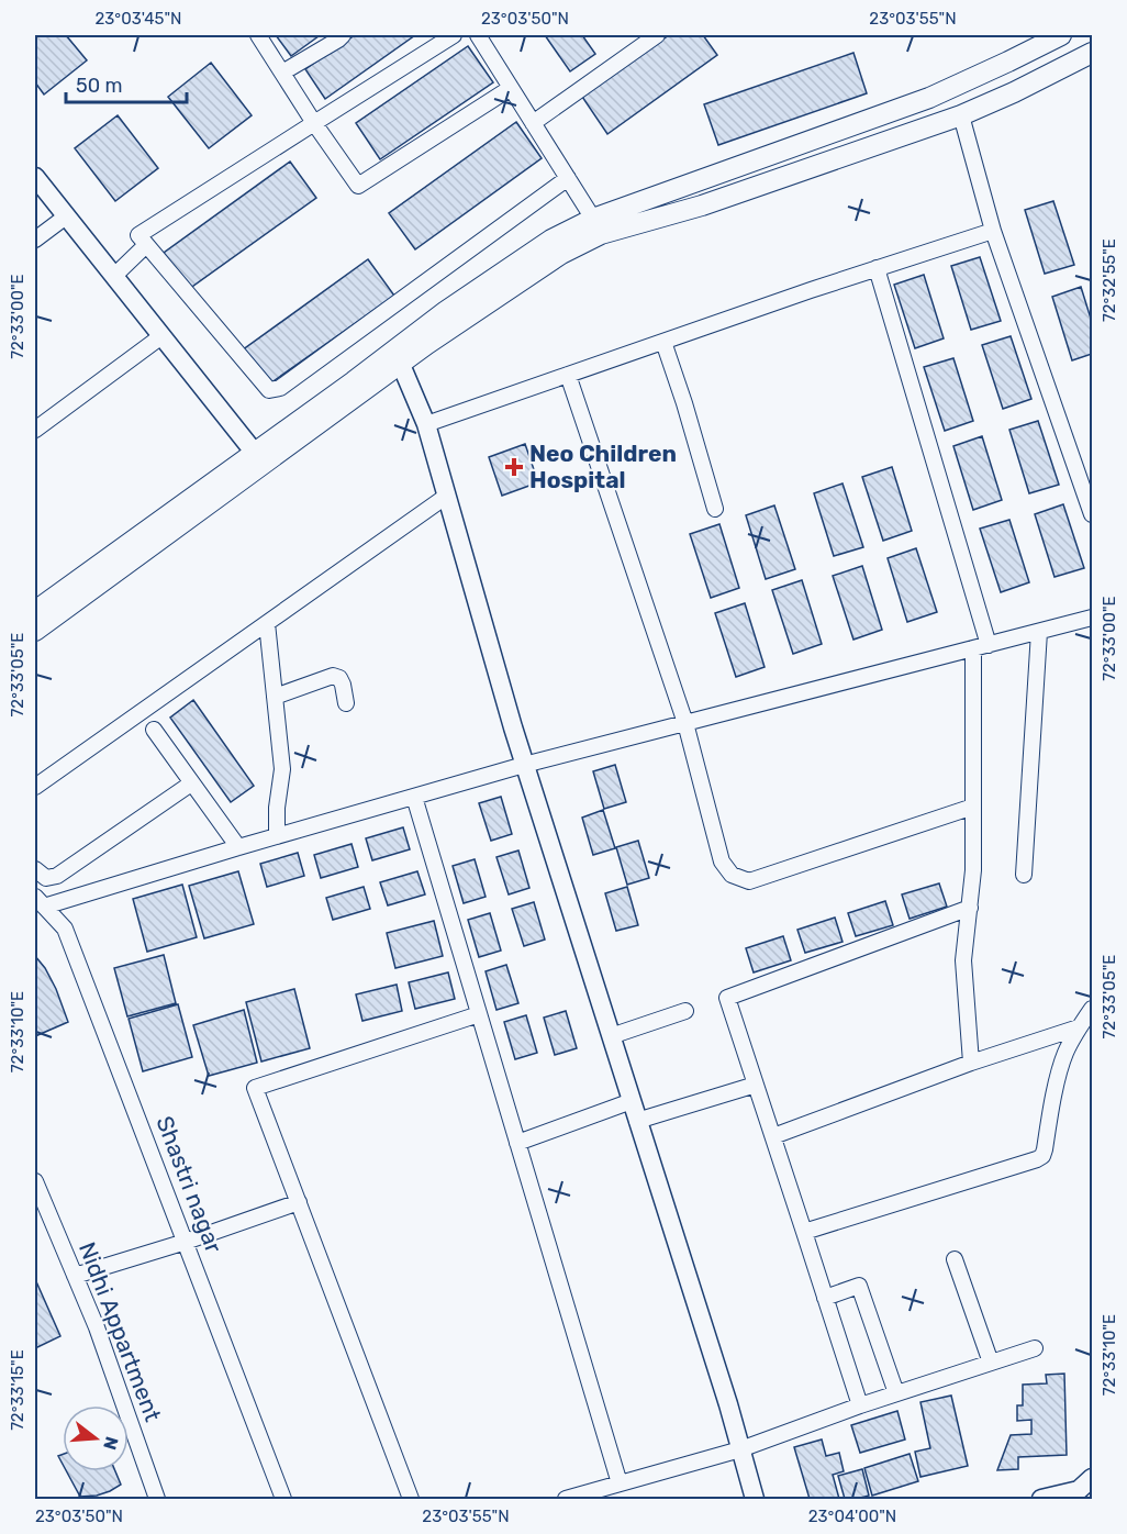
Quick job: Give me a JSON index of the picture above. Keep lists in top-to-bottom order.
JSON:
{
  "streets": {
    "street": ["Shastri nagar", "Nidhi Appartment"]
  },
  "places": {
    "health": ["Neo Children Hospital"]
  },
  "scale_bar": "50 m",
  "north": "right",
  "coordinates": [
    "23°03'45\"N",
    "23°03'50\"N",
    "23°03'55\"N",
    "72°32'55\"E",
    "72°33'00\"E",
    "72°33'05\"E",
    "72°33'10\"E",
    "72°33'15\"E",
    "23°04'00\"N"
  ]
}
